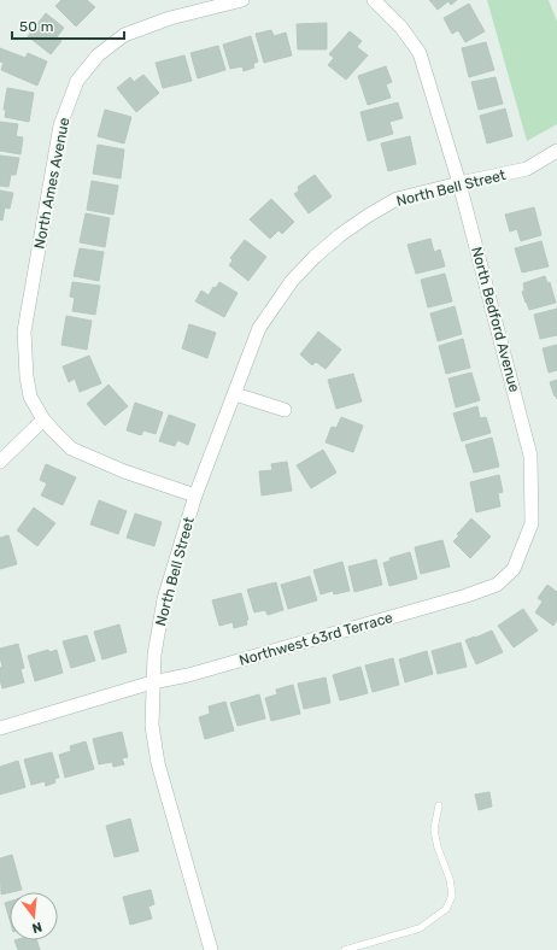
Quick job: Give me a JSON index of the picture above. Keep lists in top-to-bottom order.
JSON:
{
  "streets": {
    "street": [
      "North Ames Avenue",
      "North Bell Street",
      "North Bedford Avenue",
      "Northwest 63rd Terrace"
    ]
  },
  "crossings": [
    ["North Bell Street", "North Bedford Avenue"],
    ["North Bell Street", "Northwest 63rd Terrace"],
    ["North Bedford Avenue", "Northwest 63rd Terrace"]
  ],
  "scale_bar": "50 m",
  "north": "bottom"
}
